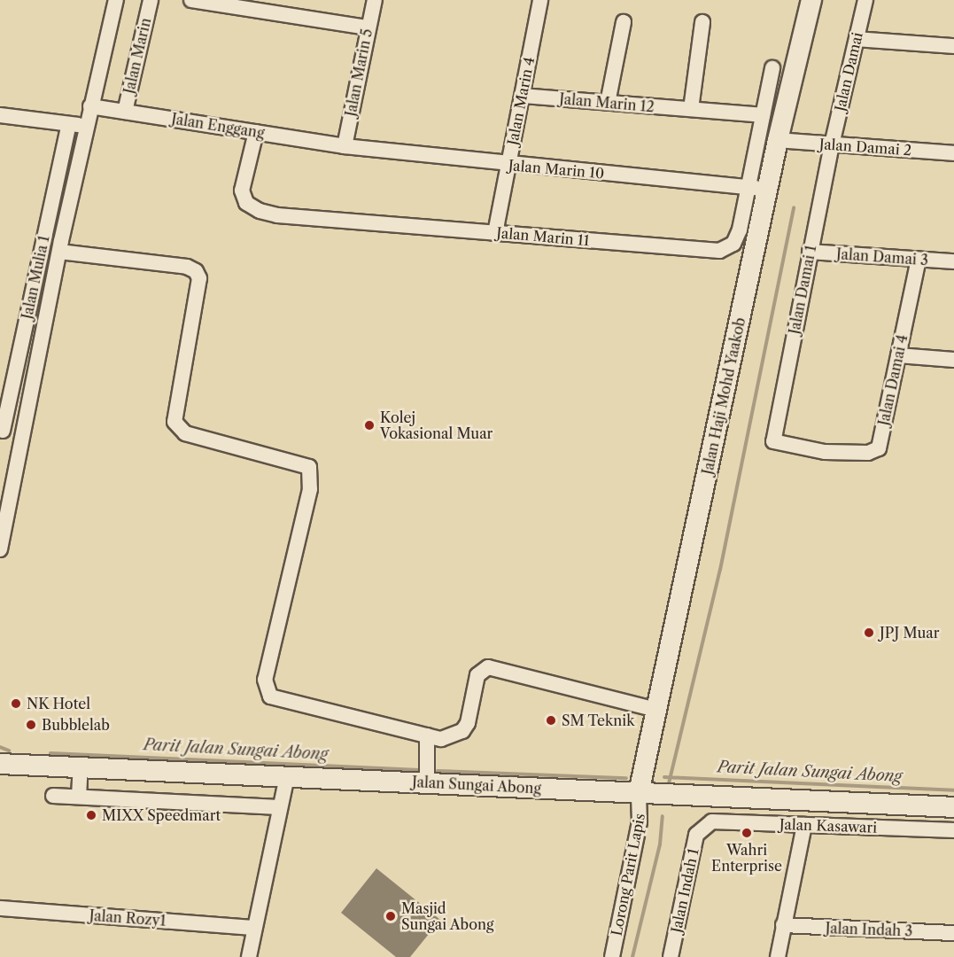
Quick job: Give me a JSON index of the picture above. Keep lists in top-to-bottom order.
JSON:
{
  "streets": {
    "street": [
      "Jalan Marin",
      "Jalan Damai",
      "Jalan Marin 5",
      "Jalan Marin 4",
      "Jalan Marin 12",
      "Jalan Enggang",
      "Jalan Damai 2",
      "Jalan Marin 10",
      "Jalan Marin 11",
      "Jalan Damai 3",
      "Jalan Mulia 1",
      "Jalan Damai 1",
      "Jalan Damai 4",
      "Jalan Haji Mohd Yaakob",
      "Jalan Sungai Abong",
      "Jalan Kasawari",
      "Lorong Parit Lapis",
      "Jalan Indah 1",
      "Jalan Rozy1",
      "Jalan Indah 3"
    ]
  },
  "crossings": [
    ["Jalan Marin", "Jalan Enggang"],
    ["Jalan Damai", "Jalan Damai 2"],
    ["Jalan Damai", "Jalan Damai 1"],
    ["Jalan Marin 5", "Jalan Enggang"],
    ["Jalan Marin 5", "Jalan Marin 10"],
    ["Jalan Marin 4", "Jalan Marin 12"],
    ["Jalan Marin 4", "Jalan Marin 10"],
    ["Jalan Marin 4", "Jalan Marin 11"],
    ["Jalan Marin 12", "Jalan Marin 11"],
    ["Jalan Enggang", "Jalan Marin 10"],
    ["Jalan Enggang", "Jalan Marin 11"],
    ["Jalan Damai 2", "Jalan Damai 1"],
    ["Jalan Damai 2", "Jalan Haji Mohd Yaakob"],
    ["Jalan Marin 10", "Jalan Marin 11"],
    ["Jalan Marin 10", "Jalan Haji Mohd Yaakob"],
    ["Jalan Damai 3", "Jalan Damai 1"],
    ["Jalan Damai 3", "Jalan Damai 4"],
    ["Jalan Damai 1", "Jalan Damai 4"],
    ["Jalan Haji Mohd Yaakob", "Jalan Sungai Abong"],
    ["Jalan Haji Mohd Yaakob", "Lorong Parit Lapis"],
    ["Jalan Sungai Abong", "Lorong Parit Lapis"],
    ["Jalan Kasawari", "Jalan Indah 1"]
  ],
  "water": ["Parit Jalan Sungai Abong"],
  "places": [
    "Kolej Vokasional Muar",
    "JPJ Muar",
    "NK Hotel",
    "SM Teknik",
    "Bubblelab",
    "MIXX Speedmart",
    "Wahri Enterprise",
    "Masjid Sungai Abong"
  ]
}
